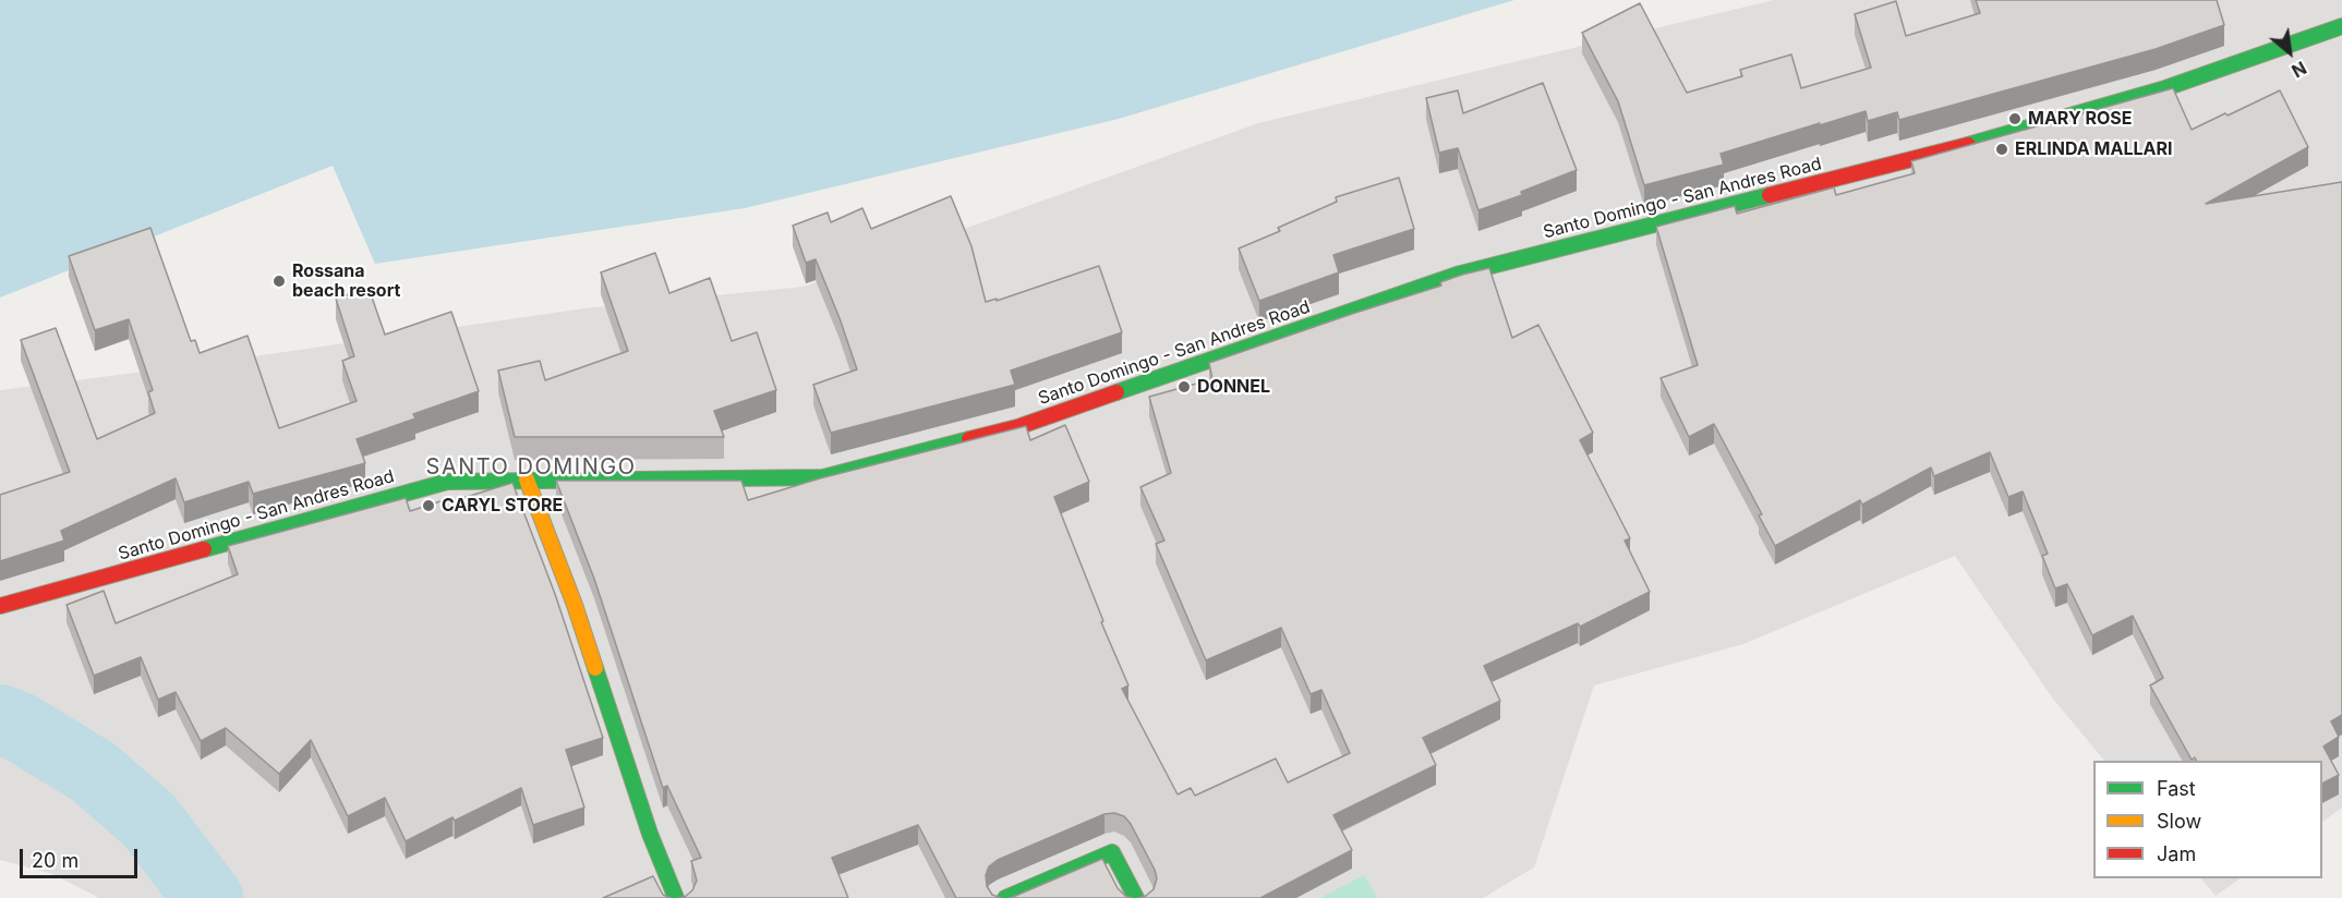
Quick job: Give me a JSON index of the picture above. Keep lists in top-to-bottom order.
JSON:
{
  "streets": {
    "street": ["Santo Domingo - San Andres Road"]
  },
  "districts": ["SANTO DOMINGO"],
  "places": [
    "MARY ROSE",
    "ERLINDA MALLARI",
    "Rossana beach resort",
    "DONNEL",
    "CARYL STORE"
  ],
  "legend": ["Fast", "Slow", "Jam"],
  "scale_bar": "20 m",
  "north": "bottom right"
}
